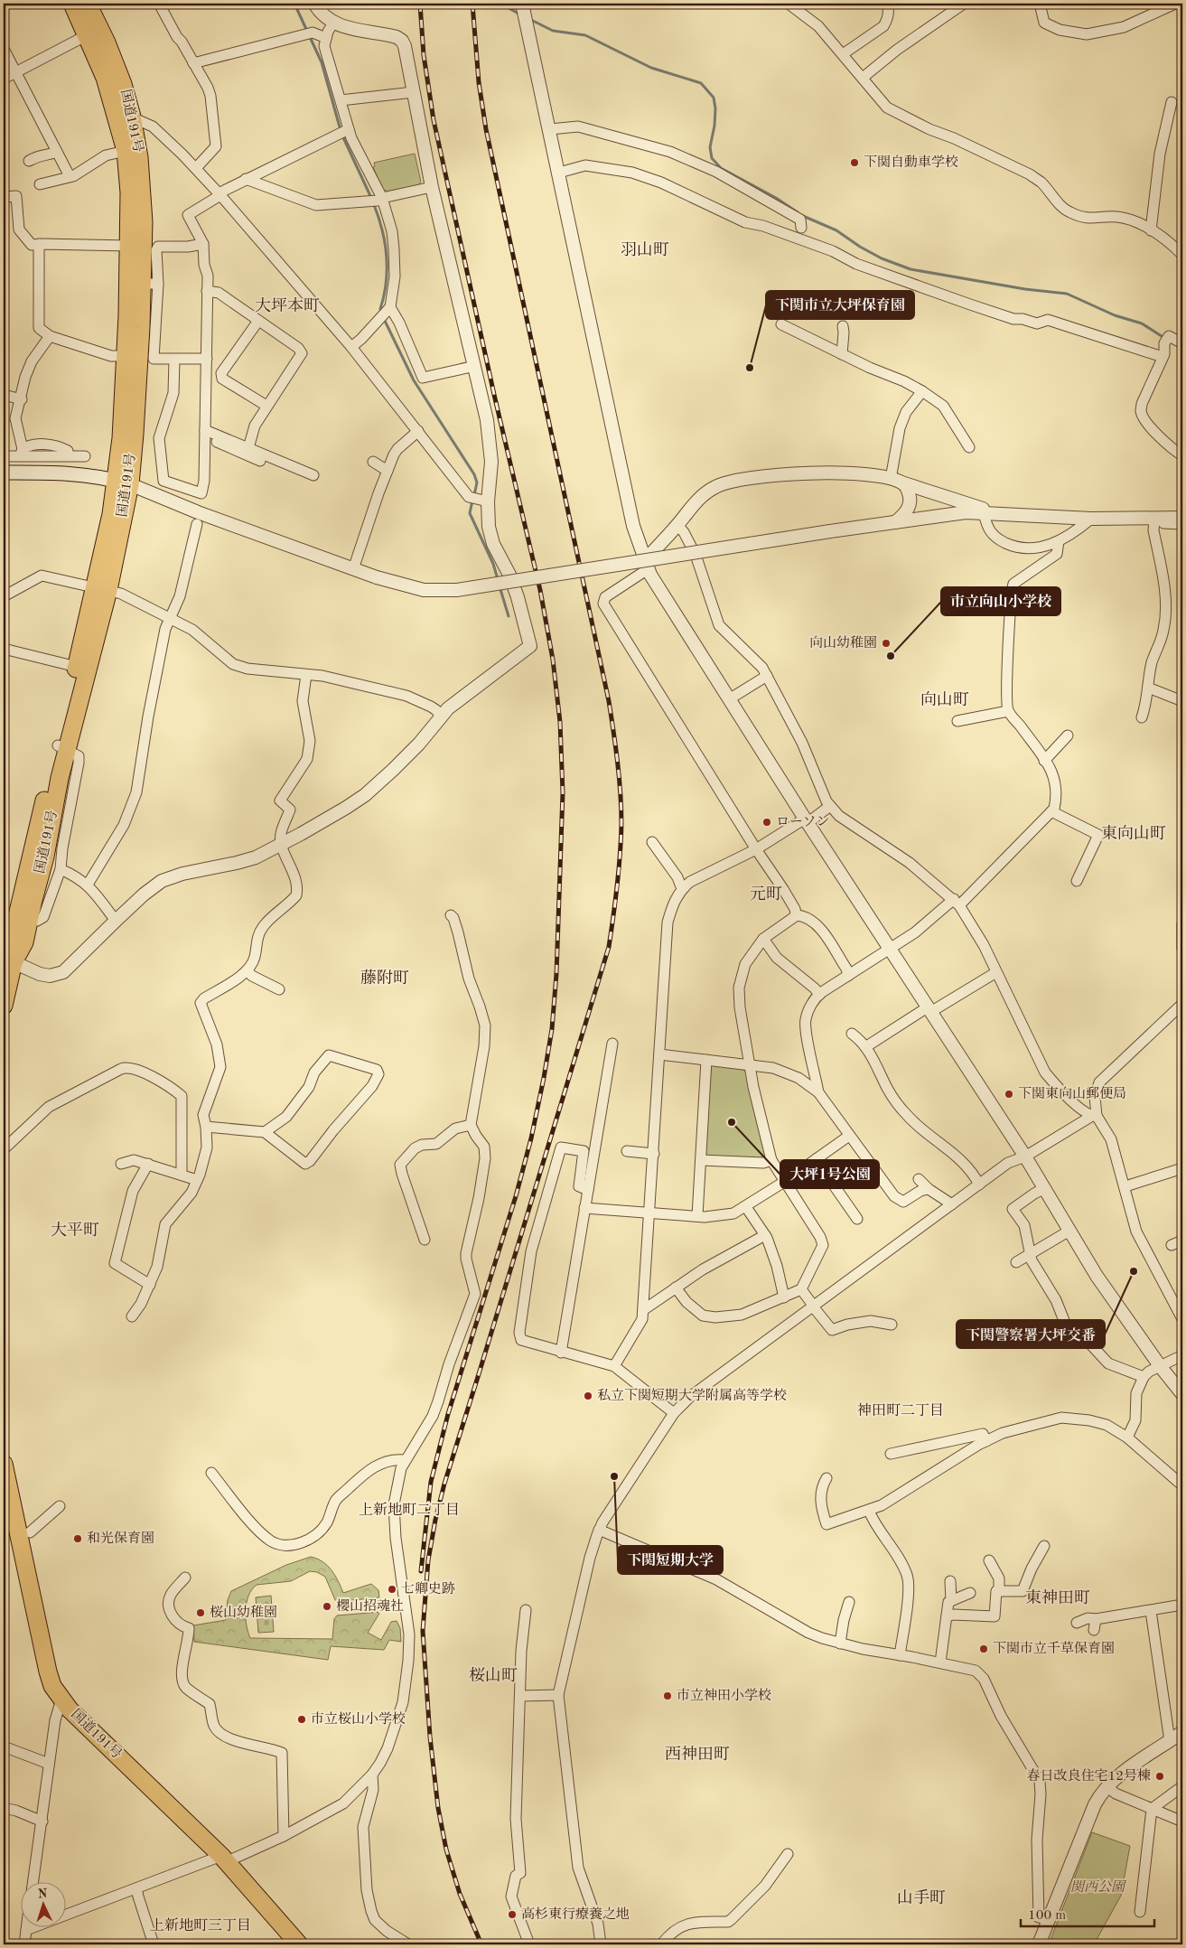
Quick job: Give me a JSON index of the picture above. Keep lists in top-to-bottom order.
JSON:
{
  "streets": {
    "highway": ["国道191号"]
  },
  "districts": [
    "羽山町",
    "大坪本町",
    "向山町",
    "東向山町",
    "元町",
    "藤附町",
    "大平町",
    "神田町二丁目",
    "上新地町二丁目",
    "東神田町",
    "桜山町",
    "西神田町",
    "山手町",
    "上新地町三丁目"
  ],
  "parks": ["関西公園"],
  "places": [
    "下関自動車学校",
    "下関市立大坪保育園",
    "向山幼稚園",
    "市立向山小学校",
    "ローソン",
    "下関東向山郵便局",
    "大坪1号公園",
    "下関警察署大坪交番",
    "私立下関短期大学附属高等学校",
    "下関短期大学",
    "和光保育園",
    "七卿史跡",
    "櫻山招魂社",
    "桜山幼稚園",
    "下関市立千草保育園",
    "市立神田小学校",
    "市立桜山小学校",
    "春日改良住宅12号棟",
    "高杉東行療養之地"
  ],
  "scale_bar": "100 m",
  "north": "top"
}
